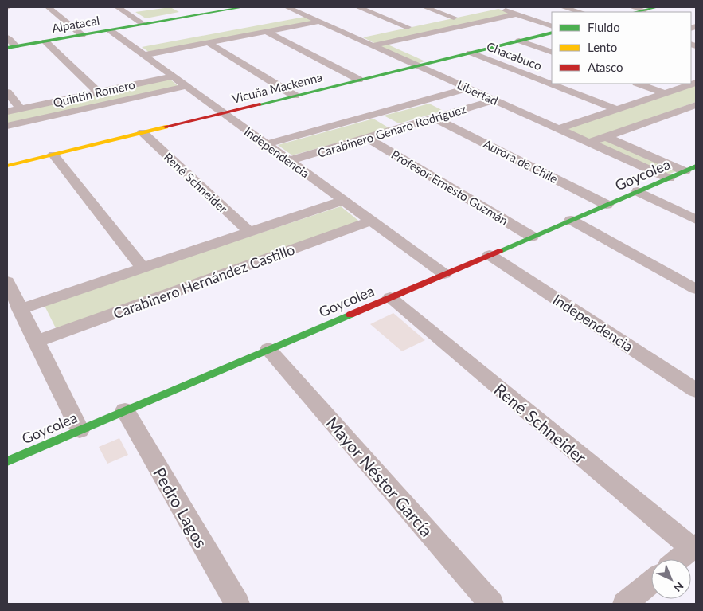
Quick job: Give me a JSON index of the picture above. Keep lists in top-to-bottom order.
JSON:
{
  "streets": {
    "main road": ["Alpatacal", "Vicuña Mackenna", "Goycolea"],
    "street": [
      "Chacabuco",
      "Libertad",
      "Quintín Romero",
      "Carabinero Genaro Rodríguez",
      "Independencia",
      "Aurora de Chile",
      "René Schneider",
      "Profesor Ernesto Guzmán",
      "Carabinero Hernández Castillo",
      "Mayor Néstor García",
      "Pedro Lagos"
    ]
  },
  "crossings": [
    ["Alpatacal", "Independencia"],
    ["Chacabuco", "Vicuña Mackenna"],
    ["Vicuña Mackenna", "Libertad"],
    ["Vicuña Mackenna", "Independencia"],
    ["Vicuña Mackenna", "René Schneider"],
    ["Libertad", "Carabinero Genaro Rodríguez"],
    ["Libertad", "Goycolea"],
    ["Quintín Romero", "Independencia"],
    ["Carabinero Genaro Rodríguez", "Independencia"],
    ["Carabinero Genaro Rodríguez", "Aurora de Chile"],
    ["Carabinero Genaro Rodríguez", "Profesor Ernesto Guzmán"],
    ["Independencia", "Goycolea"],
    ["Independencia", "Carabinero Hernández Castillo"],
    ["Aurora de Chile", "Goycolea"],
    ["Goycolea", "René Schneider"],
    ["Goycolea", "Profesor Ernesto Guzmán"],
    ["Goycolea", "Mayor Néstor García"],
    ["Goycolea", "Pedro Lagos"]
  ],
  "legend": ["Fluido", "Lento", "Atasco"],
  "north": "bottom right"
}
